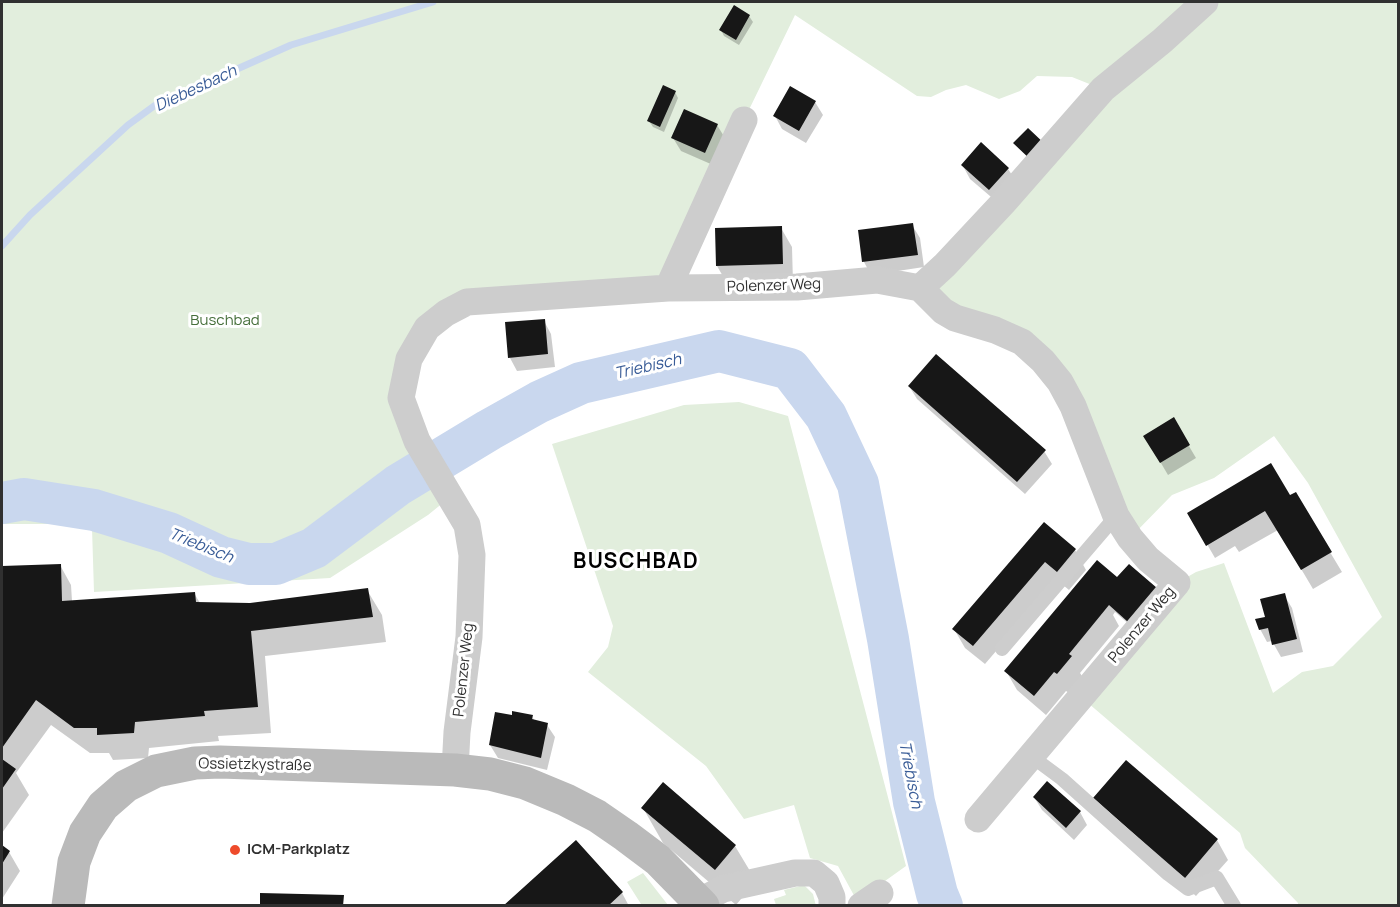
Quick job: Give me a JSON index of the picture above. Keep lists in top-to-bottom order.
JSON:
{
  "streets": {
    "main road": ["Ossietzkystraße"],
    "street": ["Polenzer Weg"]
  },
  "crossings": [
    ["Polenzer Weg", "Ossietzkystraße"]
  ],
  "districts": ["BUSCHBAD"],
  "water": ["Diebesbach", "Triebisch"],
  "parks": ["Buschbad"],
  "places": ["ICM-Parkplatz"]
}
